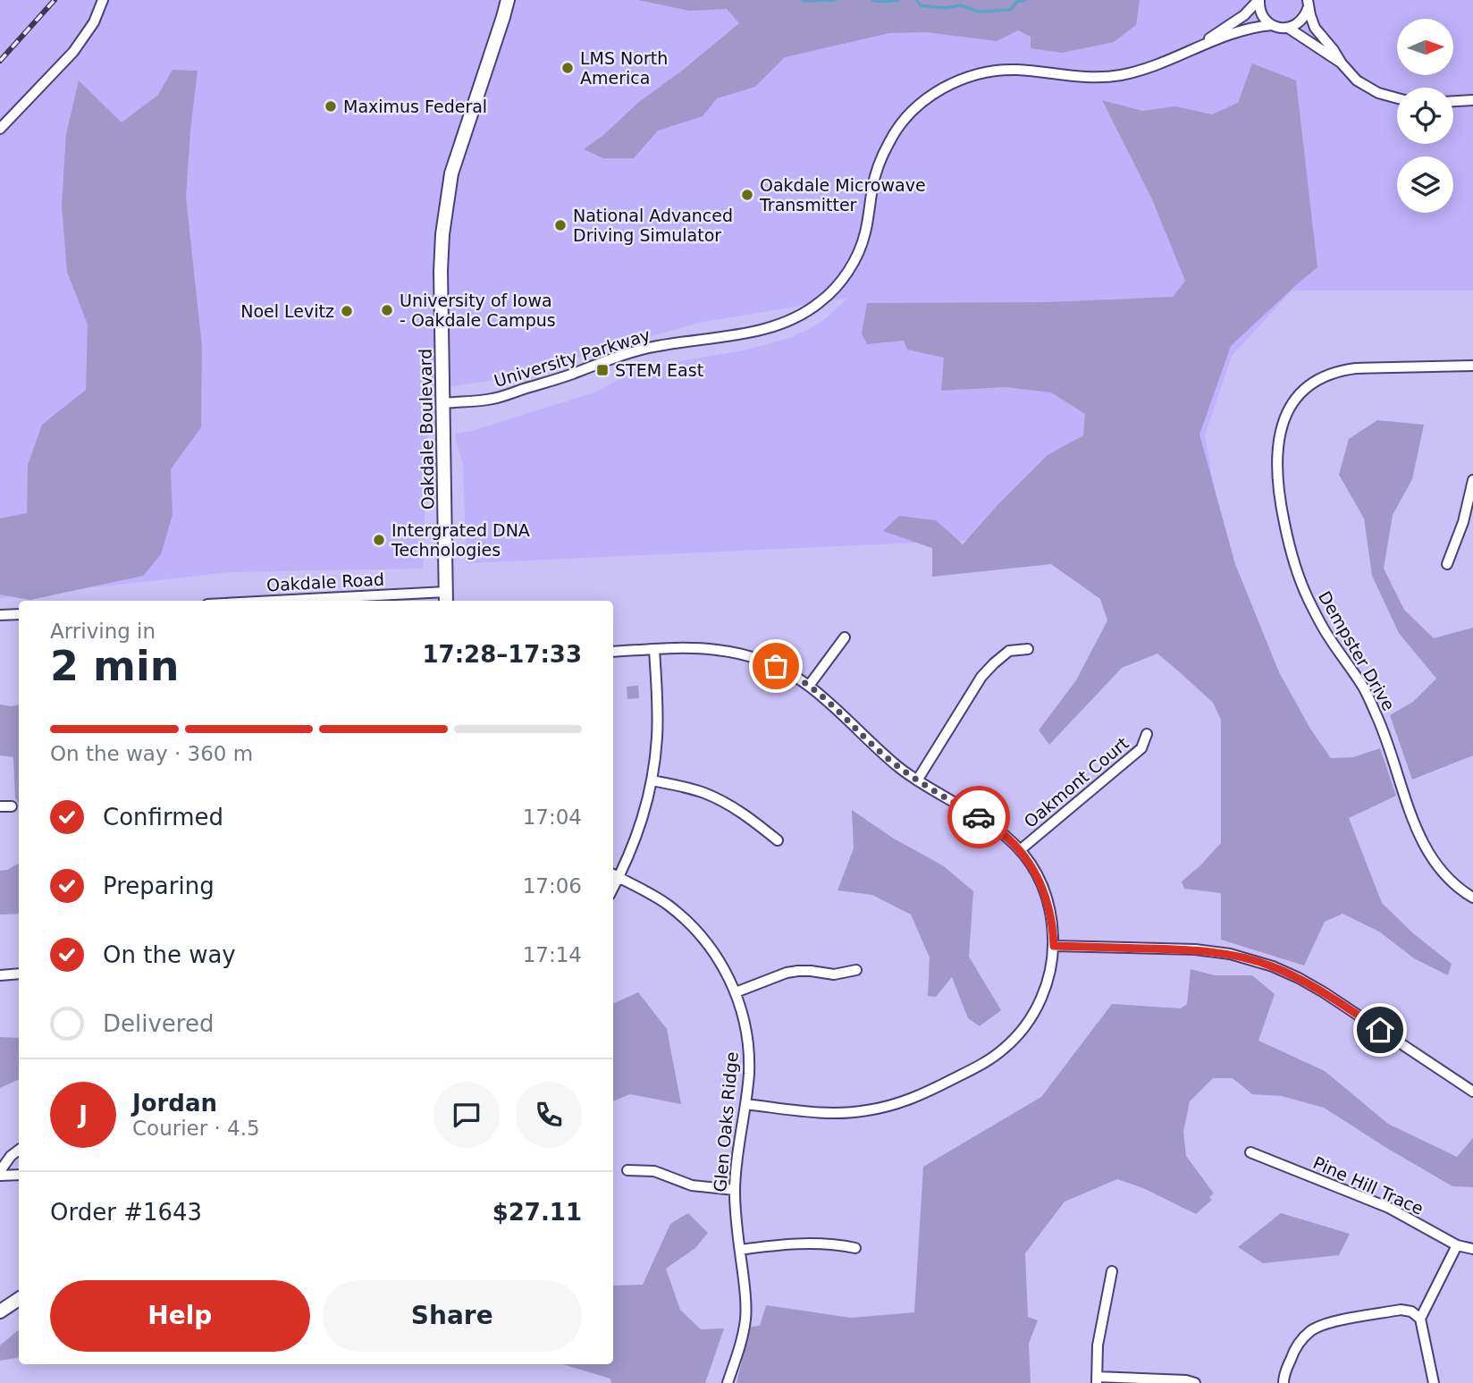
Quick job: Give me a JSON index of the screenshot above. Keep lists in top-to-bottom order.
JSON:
{
  "streets": {
    "main road": ["Oakdale Boulevard"],
    "street": [
      "University Parkway",
      "Oakdale Road",
      "Dempster Drive",
      "Oakmont Court",
      "Glen Oaks Ridge",
      "Pine Hill Trace"
    ]
  },
  "crossings": [
    ["University Parkway", "Oakdale Boulevard"],
    ["Oakdale Boulevard", "Oakdale Road"]
  ],
  "places": {
    "other": [
      "LMS North America",
      "Maximus Federal",
      "Oakdale Microwave Transmitter",
      "National Advanced Driving Simulator",
      "University of Iowa - Oakdale Campus",
      "Noel Levitz",
      "Intergrated DNA Technologies"
    ],
    "transit": ["STEM East"]
  },
  "north": "right",
  "page": {
    "heading": ["2 min", "Arriving in", "17:28–17:33"],
    "panel": [
      "Jordan",
      "Courier · 4.5",
      "Order #1643",
      "$27.11"
    ],
    "bar": "On the way · 360 m",
    "list": [
      ["Confirmed", "17:04"],
      ["Preparing", "17:06"],
      ["On the way", "17:14"],
      "Delivered"
    ],
    "round": "J",
    "buttons": ["Help", "Share"]
  }
}
